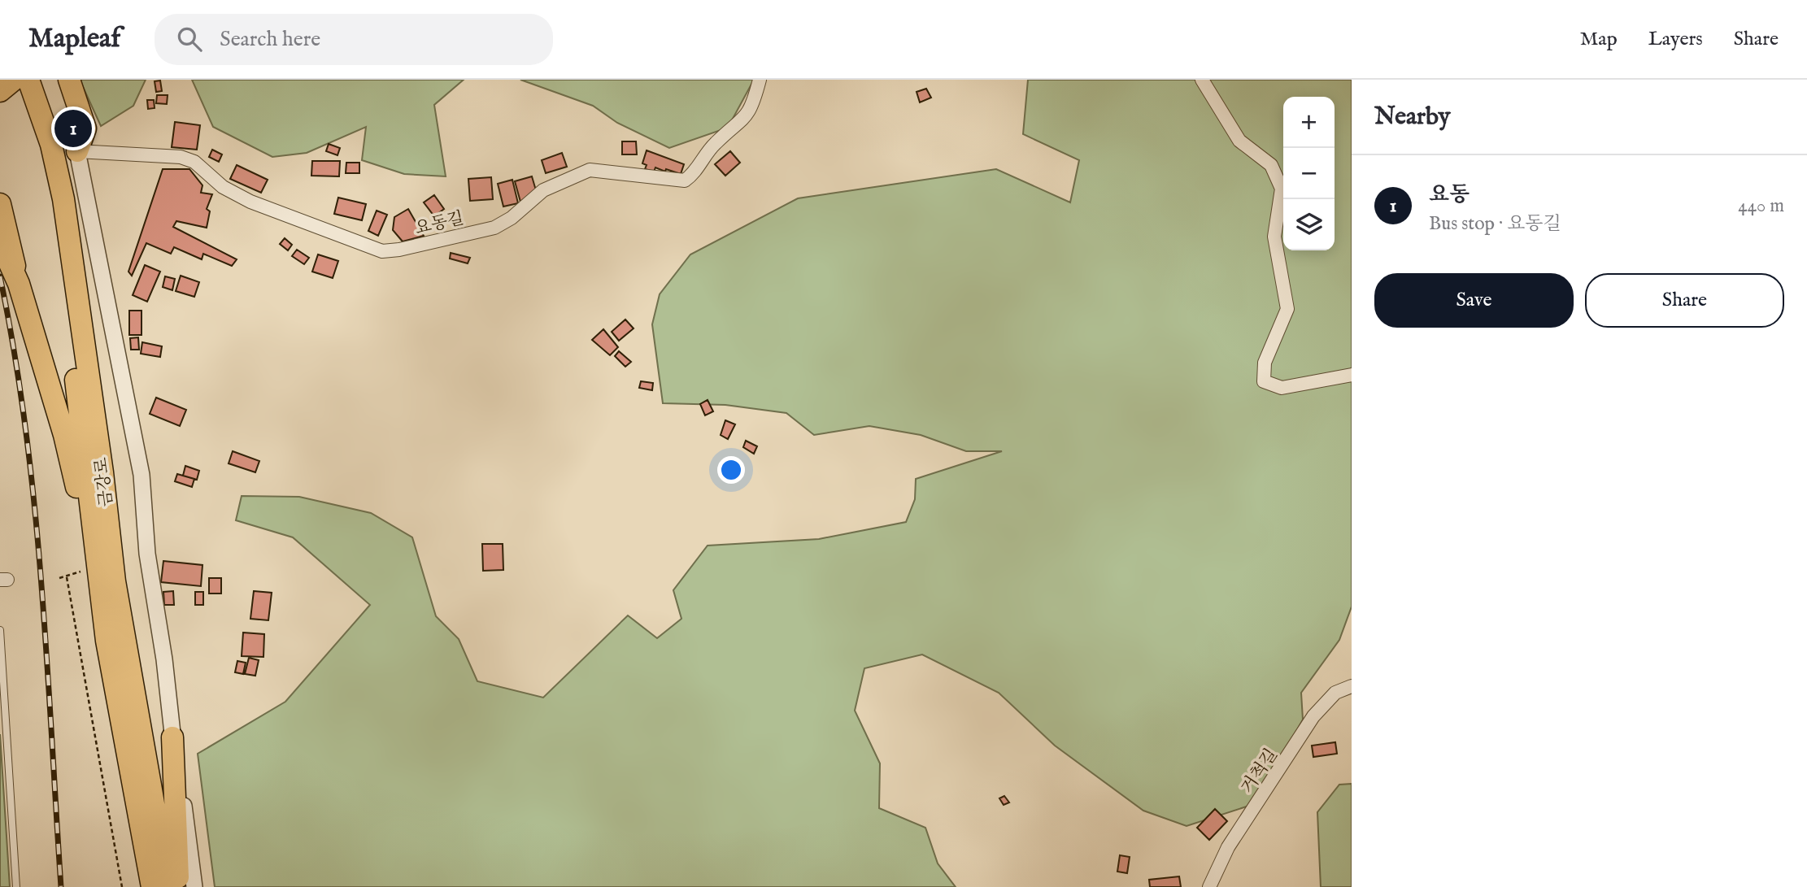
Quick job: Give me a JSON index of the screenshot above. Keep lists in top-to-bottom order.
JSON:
{
  "streets": {
    "highway": ["금강로"],
    "street": ["요동길", "거척길"]
  },
  "page": {
    "header": "Mapleaf",
    "search": "Search here",
    "nav": ["Map", "Layers", "Share"],
    "heading": "Nearby",
    "map_buttons": ["+", "−"],
    "pins": "1",
    "list": [
      {
        "mark": "1",
        "name": "요동",
        "note": "Bus stop · 요동길",
        "value": "440 m"
      }
    ],
    "buttons": ["Save", "Share"]
  }
}
